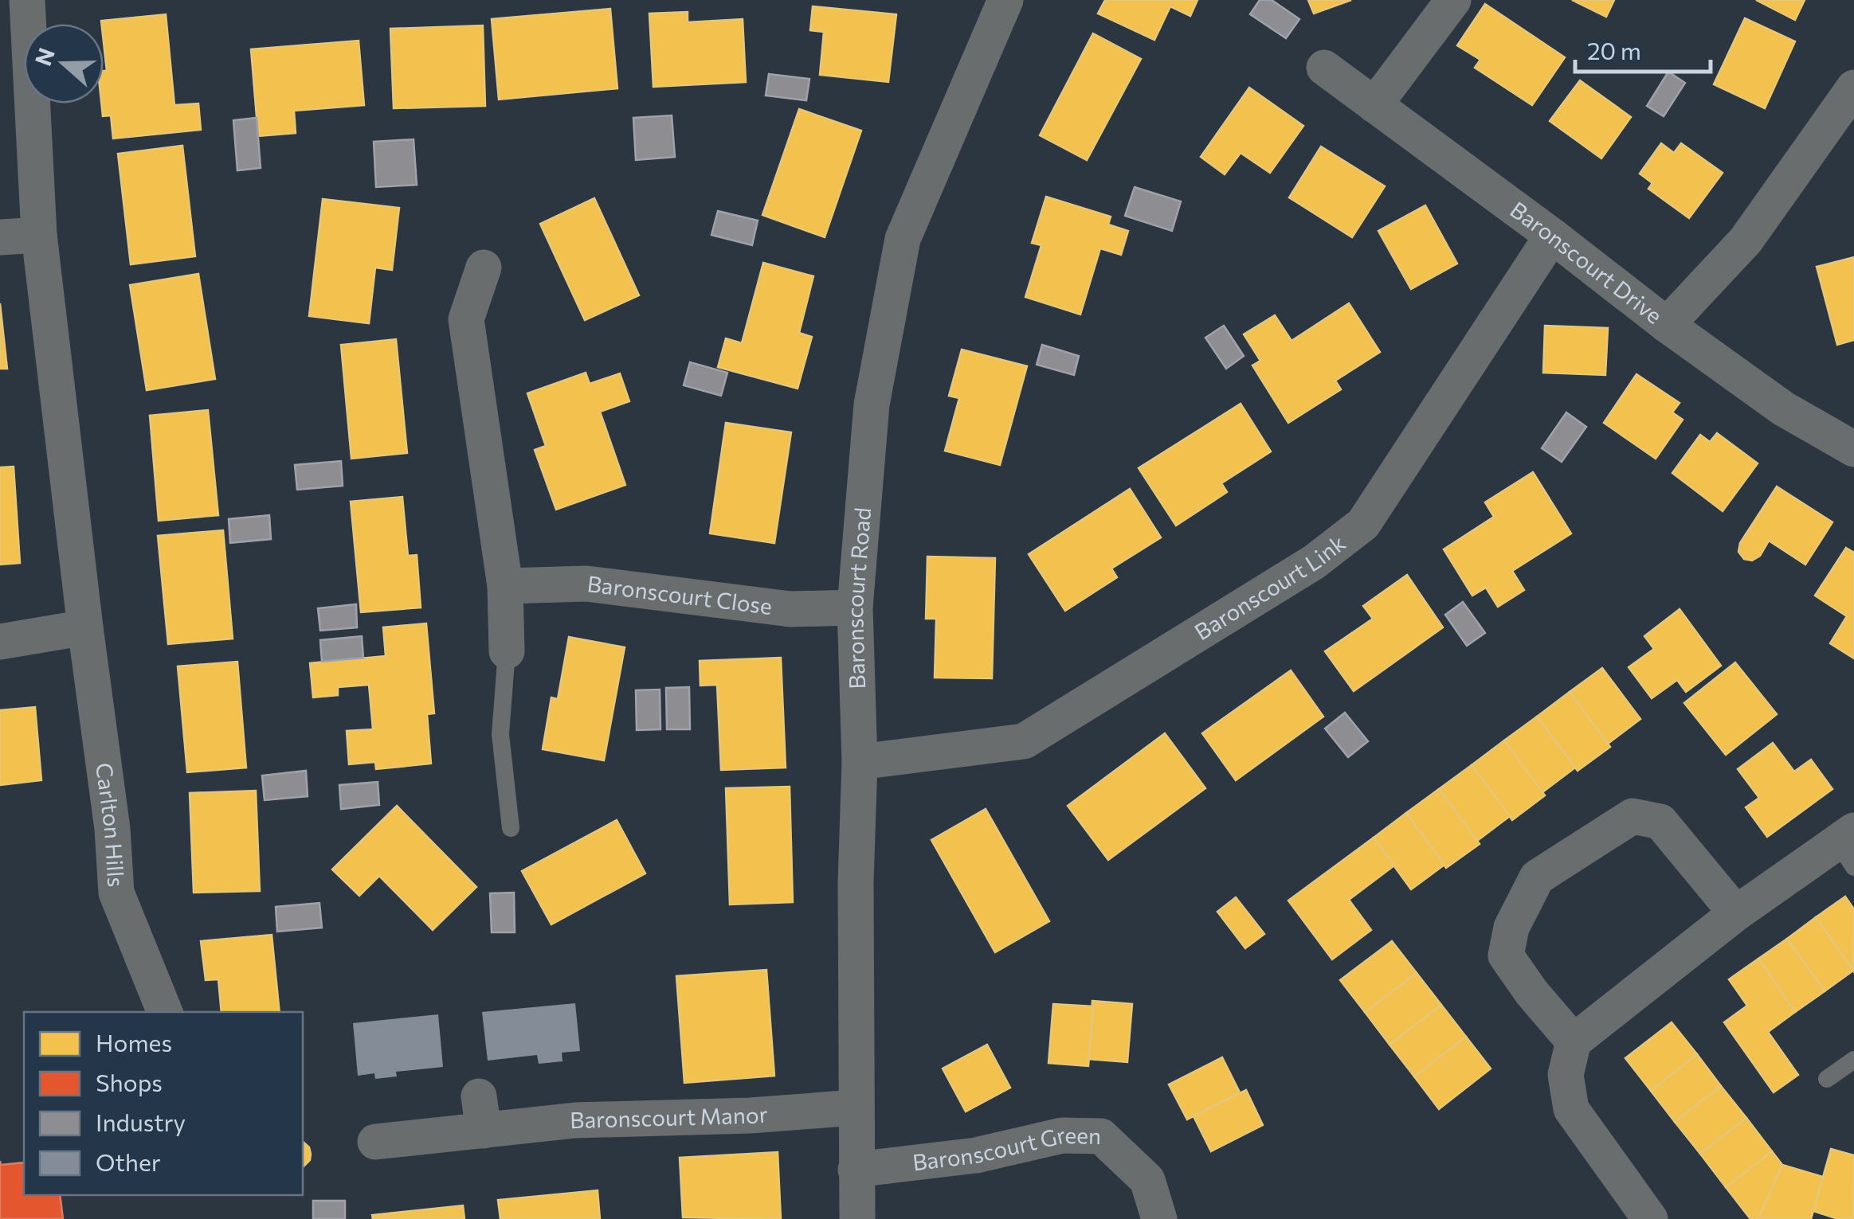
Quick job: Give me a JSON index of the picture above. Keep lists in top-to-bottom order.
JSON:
{
  "streets": {
    "street": [
      "Baronscourt Drive",
      "Baronscourt Link",
      "Baronscourt Close",
      "Baronscourt Road",
      "Carlton Hills",
      "Baronscourt Manor",
      "Baronscourt Green"
    ]
  },
  "crossings": [
    ["Baronscourt Drive", "Baronscourt Link"],
    ["Baronscourt Link", "Baronscourt Road"],
    ["Baronscourt Close", "Baronscourt Road"],
    ["Baronscourt Road", "Baronscourt Manor"],
    ["Baronscourt Road", "Baronscourt Green"]
  ],
  "legend": [
    "Homes",
    "Shops",
    "Industry",
    "Other"
  ],
  "scale_bar": "20 m",
  "north": "left"
}
